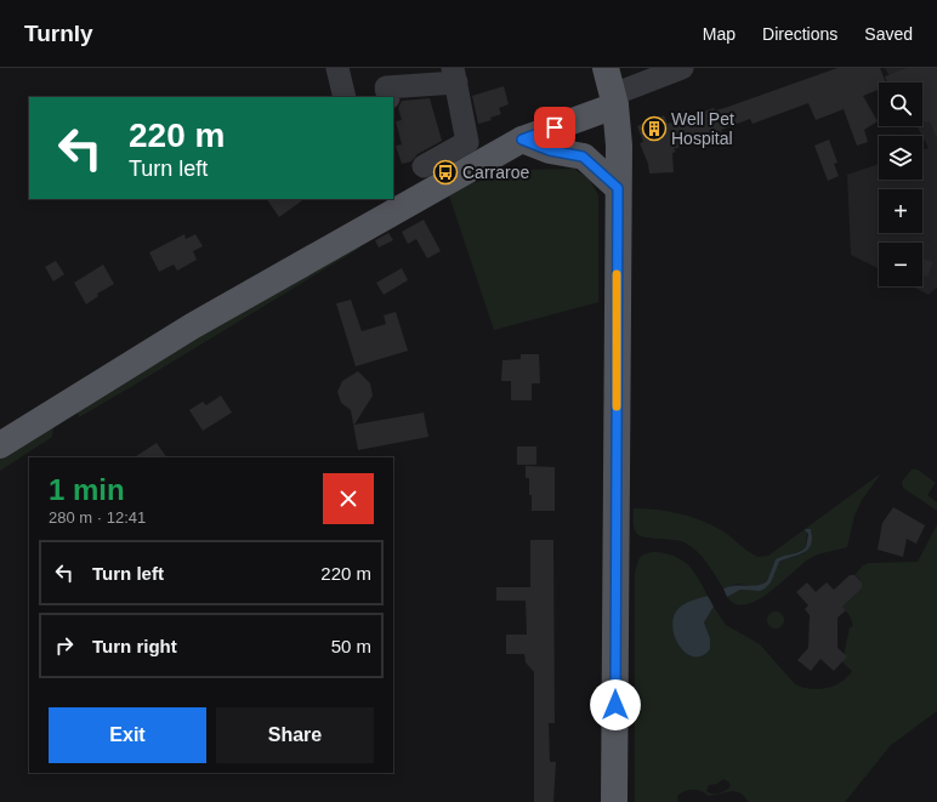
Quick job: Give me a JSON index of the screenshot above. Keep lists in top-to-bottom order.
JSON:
{
  "places": {
    "building": ["Well Pet Hospital"],
    "bus stop": ["Carraroe"]
  },
  "page": {
    "header": "Turnly",
    "nav": ["Map", "Directions", "Saved"],
    "map_buttons": ["+", "−"],
    "turn": ["220 m", "Turn left"],
    "heading": ["1 min", "280 m · 12:41"],
    "list": [
      {
        "name": "Turn left",
        "value": "220 m"
      },
      {
        "name": "Turn right",
        "value": "50 m"
      }
    ],
    "buttons": ["Exit", "Share"]
  }
}
